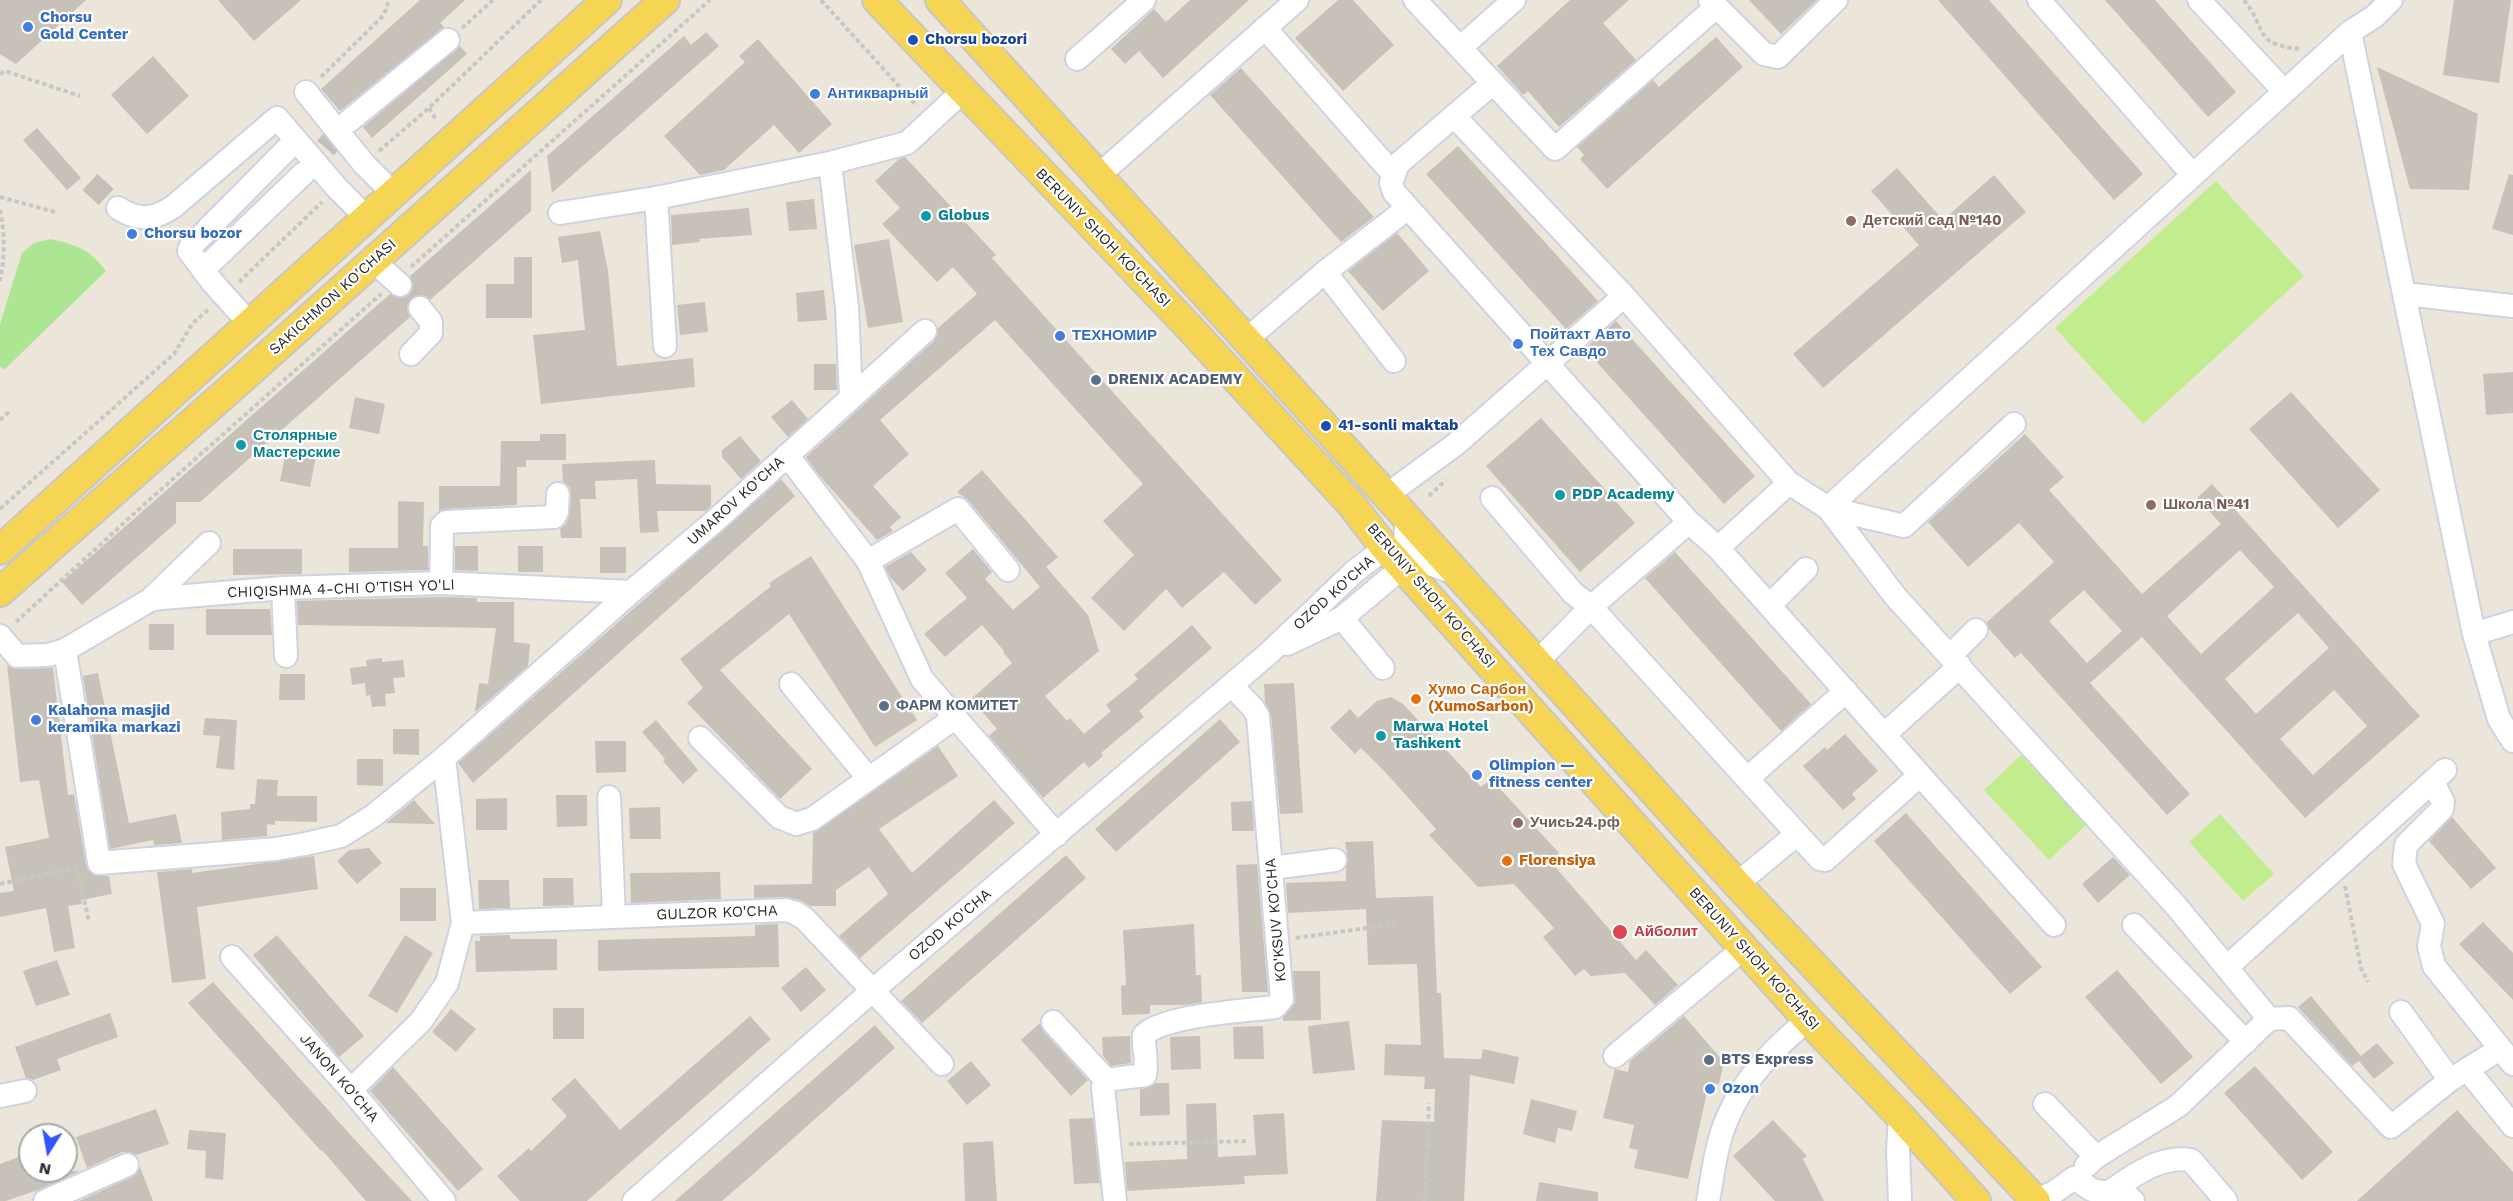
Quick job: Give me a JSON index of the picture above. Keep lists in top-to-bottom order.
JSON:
{
  "streets": {
    "main road": ["BERUNIY SHOH KO'CHASI", "SAKICHMON KO'CHASI"],
    "street": [
      "UMAROV KO'CHA",
      "CHIQISHMA 4-CHI O'TISH YO'LI",
      "OZOD KO'CHA",
      "GULZOR KO'CHA",
      "KO'KSUV KO'CHA",
      "JANON KO'CHA"
    ]
  },
  "crossings": [
    ["BERUNIY SHOH KO'CHASI", "OZOD KO'CHA"],
    ["UMAROV KO'CHA", "CHIQISHMA 4-CHI O'TISH YO'LI"],
    ["OZOD KO'CHA", "GULZOR KO'CHA"],
    ["OZOD KO'CHA", "KO'KSUV KO'CHA"]
  ],
  "places": [
    "Chorsu Gold Center",
    "Chorsu bozori",
    "Антикварный",
    "Globus",
    "Детский сад №140",
    "Chorsu bozor",
    "ТЕХНОМИР",
    "Пойтахт Авто Тех Савдо",
    "DRENIX ACADEMY",
    "41-sonli maktab",
    "Столярные Мастерские",
    "PDP Academy",
    "Школа №41",
    "Хумо Сарбон (XumoSarbon)",
    "ФАРМ КОМИТЕТ",
    "Kalahona masjid keramika markazi",
    "Marwa Hotel Tashkent",
    "Olimpion — fitness center",
    "Учись24.рф",
    "Florensiya",
    "Айболит",
    "BTS Express",
    "Ozon"
  ],
  "north": "bottom"
}
